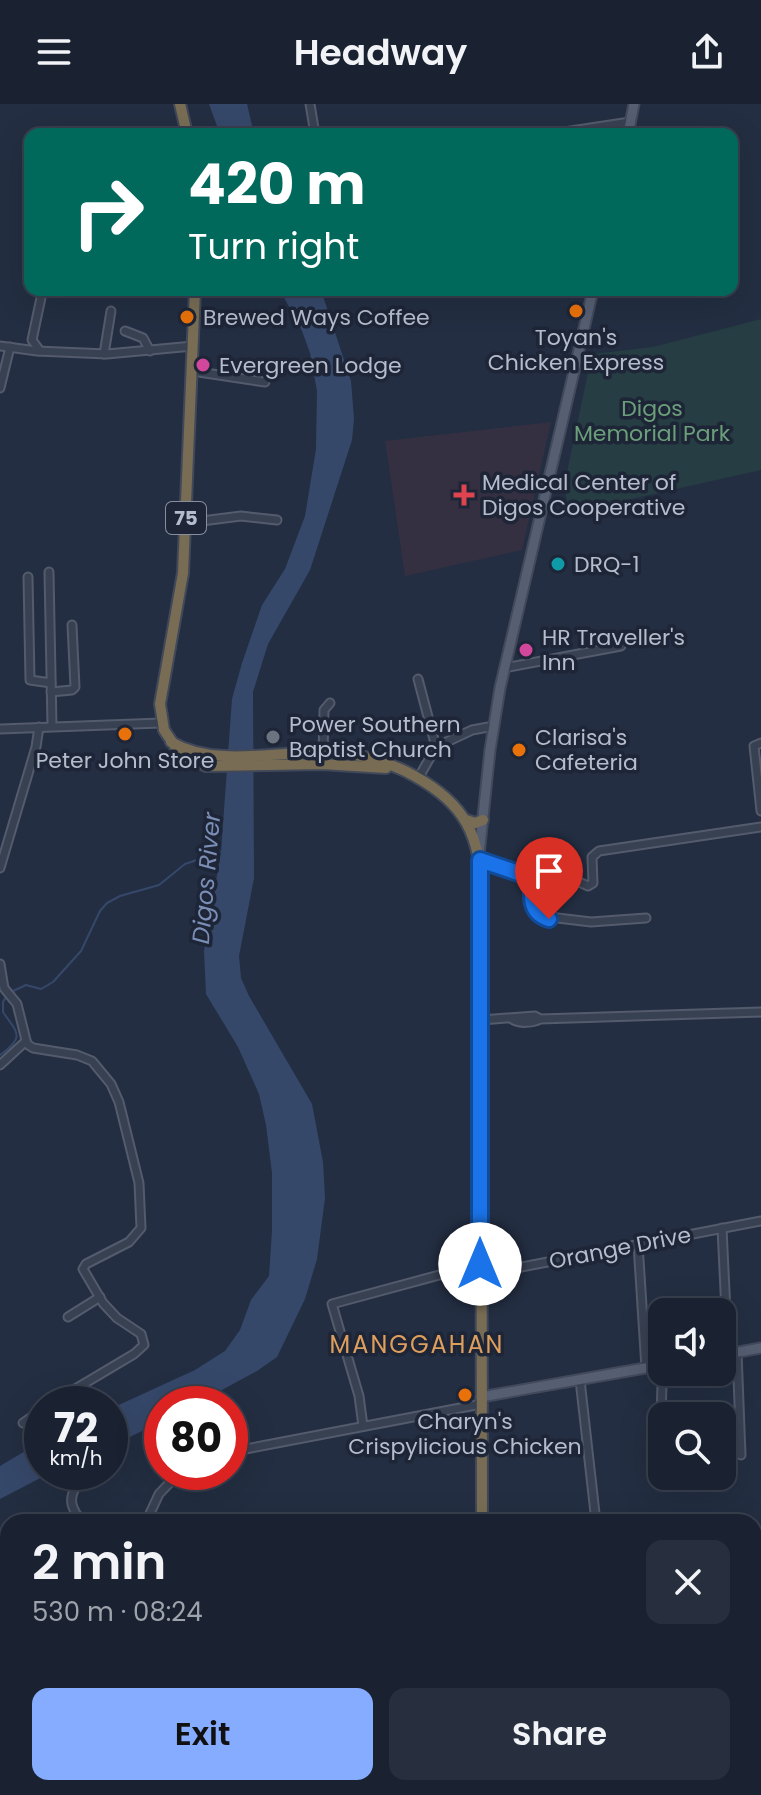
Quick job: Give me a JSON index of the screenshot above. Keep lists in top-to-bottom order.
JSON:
{
  "streets": {
    "highway": ["75"],
    "street": ["Orange Drive"]
  },
  "districts": ["MANGGAHAN"],
  "water": ["Digos River"],
  "parks": ["Digos Memorial Park"],
  "places": {
    "other": [
      "Toyan's Chicken Express",
      "Brewed Ways Coffee",
      "Evergreen Lodge",
      "DRQ-1",
      "HR Traveller's Inn",
      "Peter John Store",
      "Power Southern Baptist Church",
      "Clarisa's Cafeteria",
      "Charyn's Crispylicious Chicken"
    ],
    "health": ["Medical Center of Digos Cooperative"]
  },
  "page": {
    "header": "Headway",
    "turn": ["420 m", "Turn right"],
    "speed": "72 km/h",
    "limit": "80",
    "heading": ["2 min", "530 m · 08:24"],
    "buttons": ["Exit", "Share"]
  }
}
